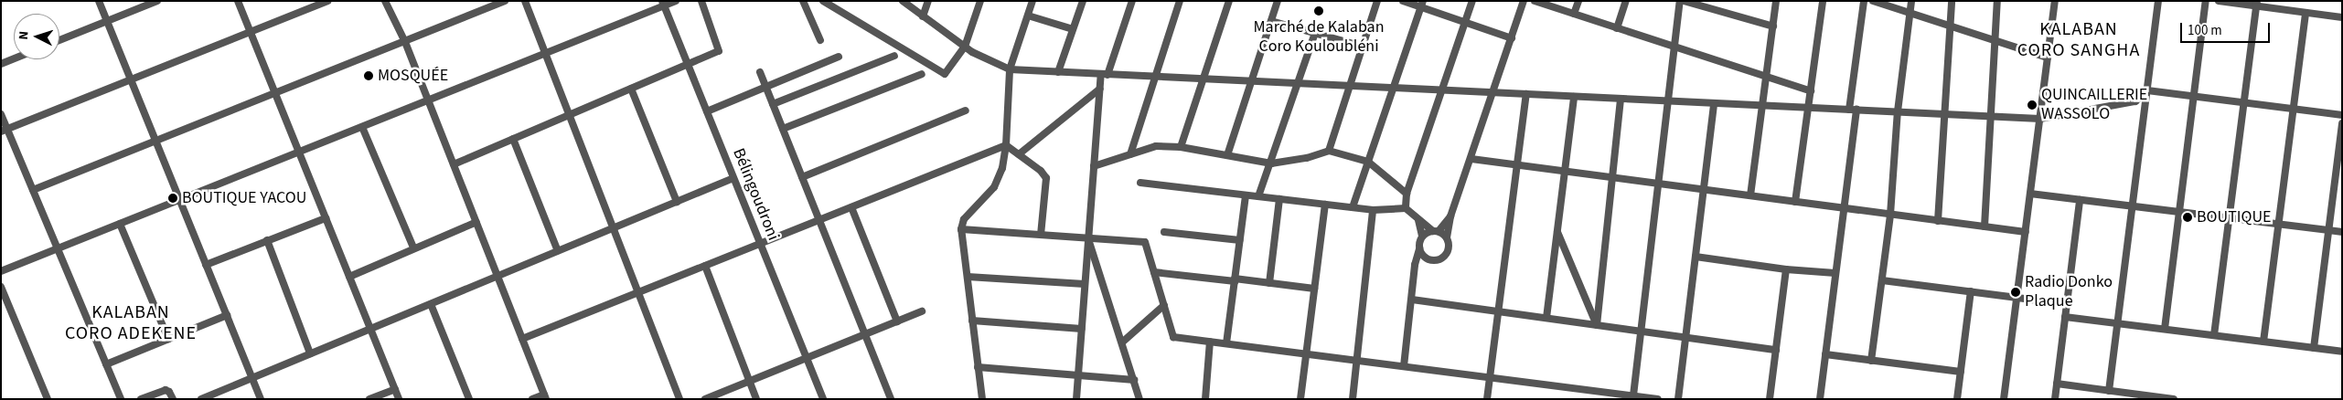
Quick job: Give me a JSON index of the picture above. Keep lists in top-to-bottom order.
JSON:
{
  "streets": {
    "street": ["Bélingoudroni"]
  },
  "districts": ["KALABAN CORO SANGHA", "KALABAN CORO ADEKENE"],
  "places": [
    "Marché de Kalaban Coro Kouloubléni",
    "MOSQUÉE",
    "QUINCAILLERIE WASSOLO",
    "BOUTIQUE YACOU",
    "BOUTIQUE",
    "Radio Donko Plaque"
  ],
  "scale_bar": "100 m",
  "north": "left"
}
